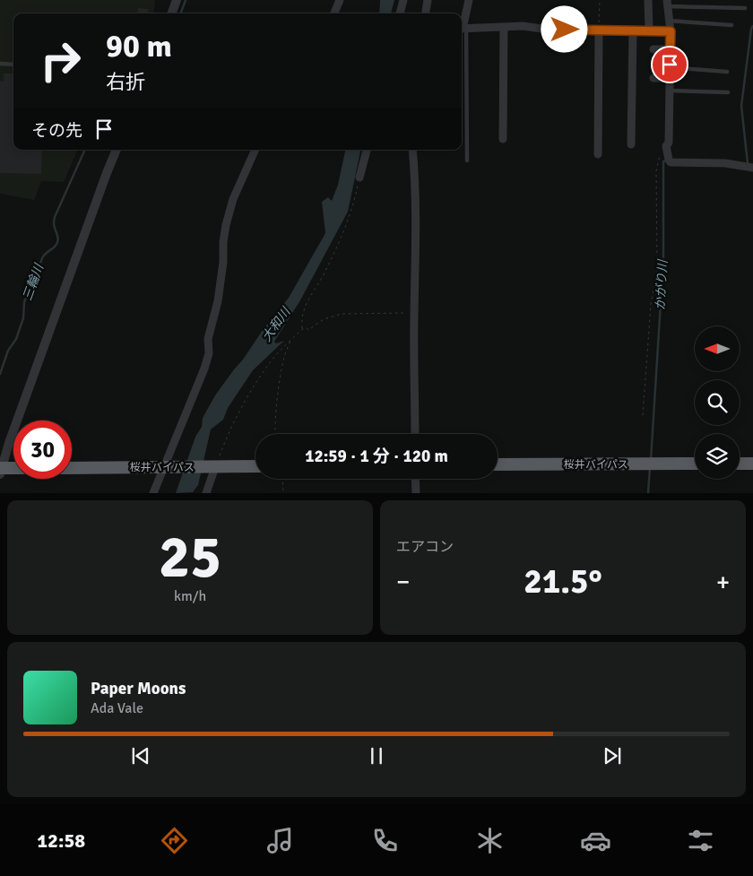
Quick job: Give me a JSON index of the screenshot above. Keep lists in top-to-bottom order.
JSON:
{
  "streets": {
    "highway": ["桜井バイパス"]
  },
  "water": ["三輪川", "かがり川", "大和川"],
  "north": "left",
  "page": {
    "turn": ["90 m", "右折"],
    "then": "その先",
    "limit": "30",
    "trip": "12:59 · 1 分 · 120 m",
    "tile": [
      ["25", "km/h"],
      "エアコン"
    ],
    "heat": ["−", "21.5°", "+"],
    "song": ["Paper Moons", "Ada Vale"],
    "tabs": "12:58"
  }
}
